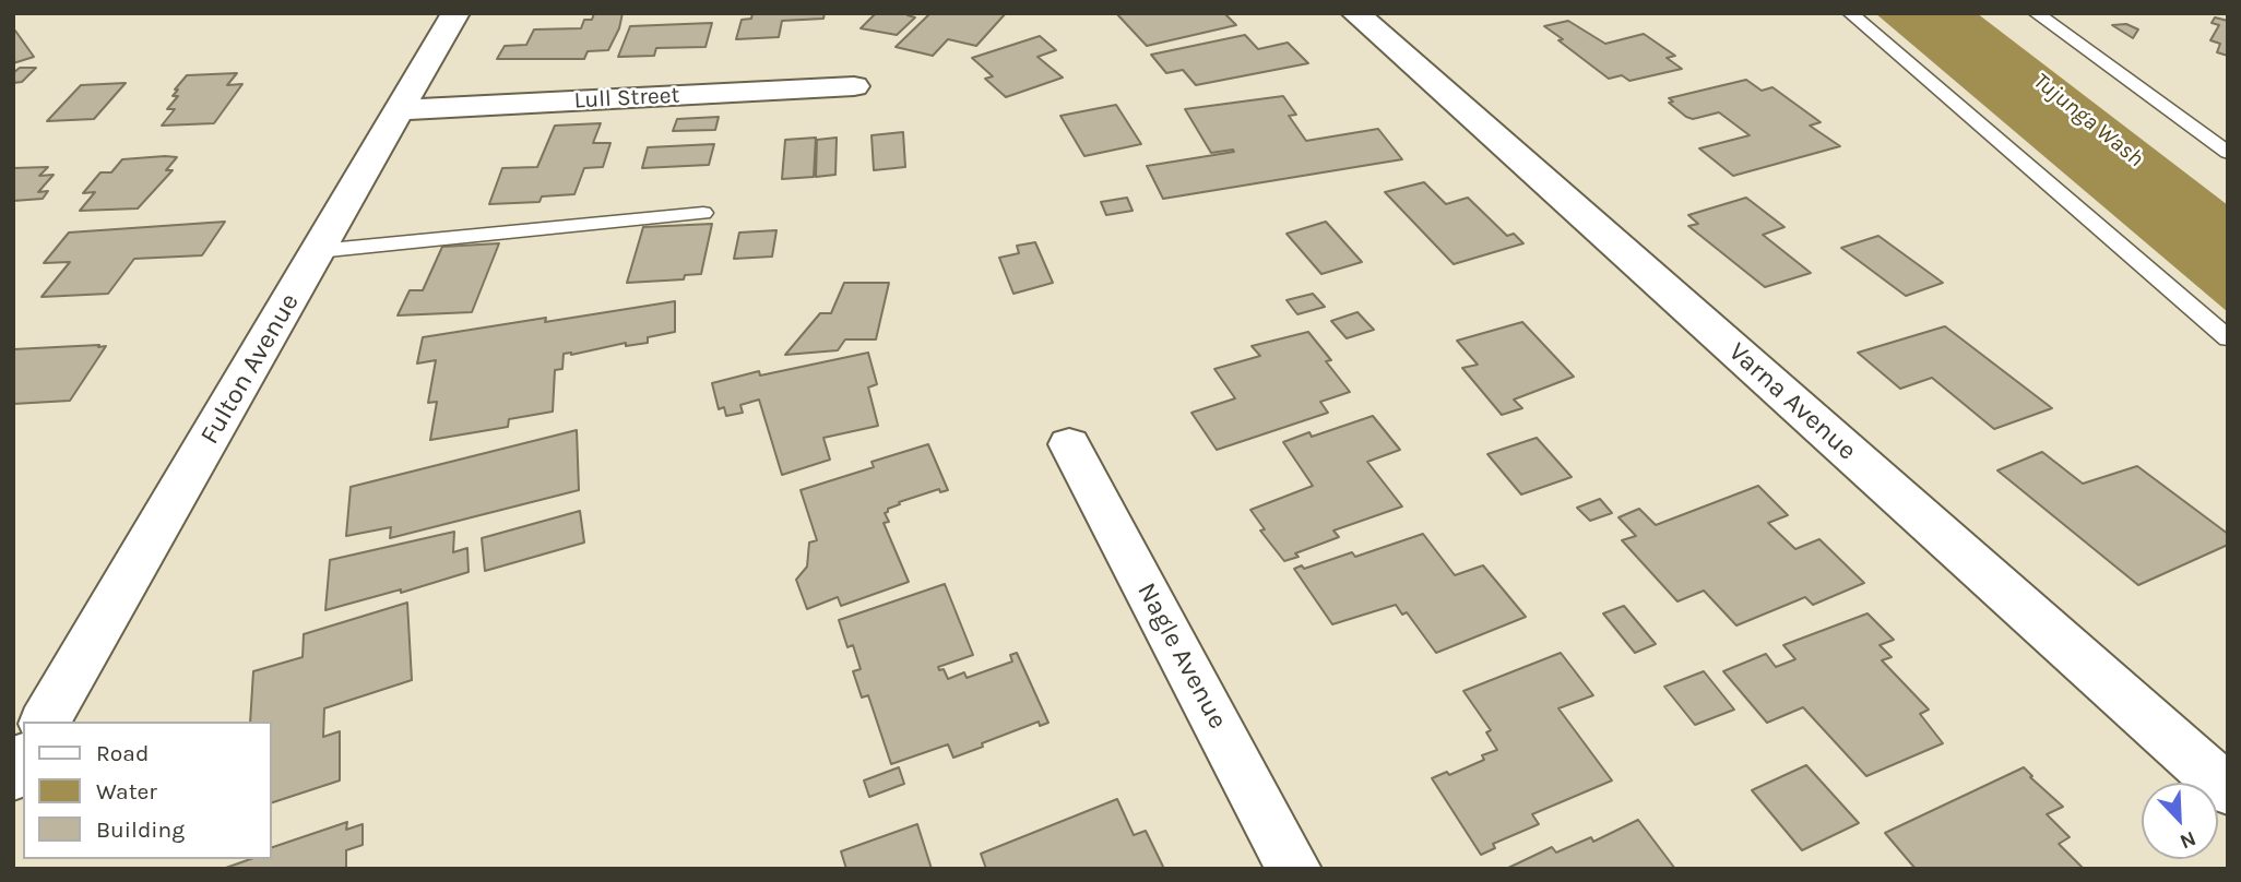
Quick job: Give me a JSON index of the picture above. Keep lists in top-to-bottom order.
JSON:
{
  "streets": {
    "street": [
      "Lull Street",
      "Fulton Avenue",
      "Varna Avenue",
      "Nagle Avenue"
    ]
  },
  "crossings": [
    ["Lull Street", "Fulton Avenue"]
  ],
  "water": ["Tujunga Wash"],
  "legend": ["Road", "Water", "Building"],
  "north": "bottom right"
}
